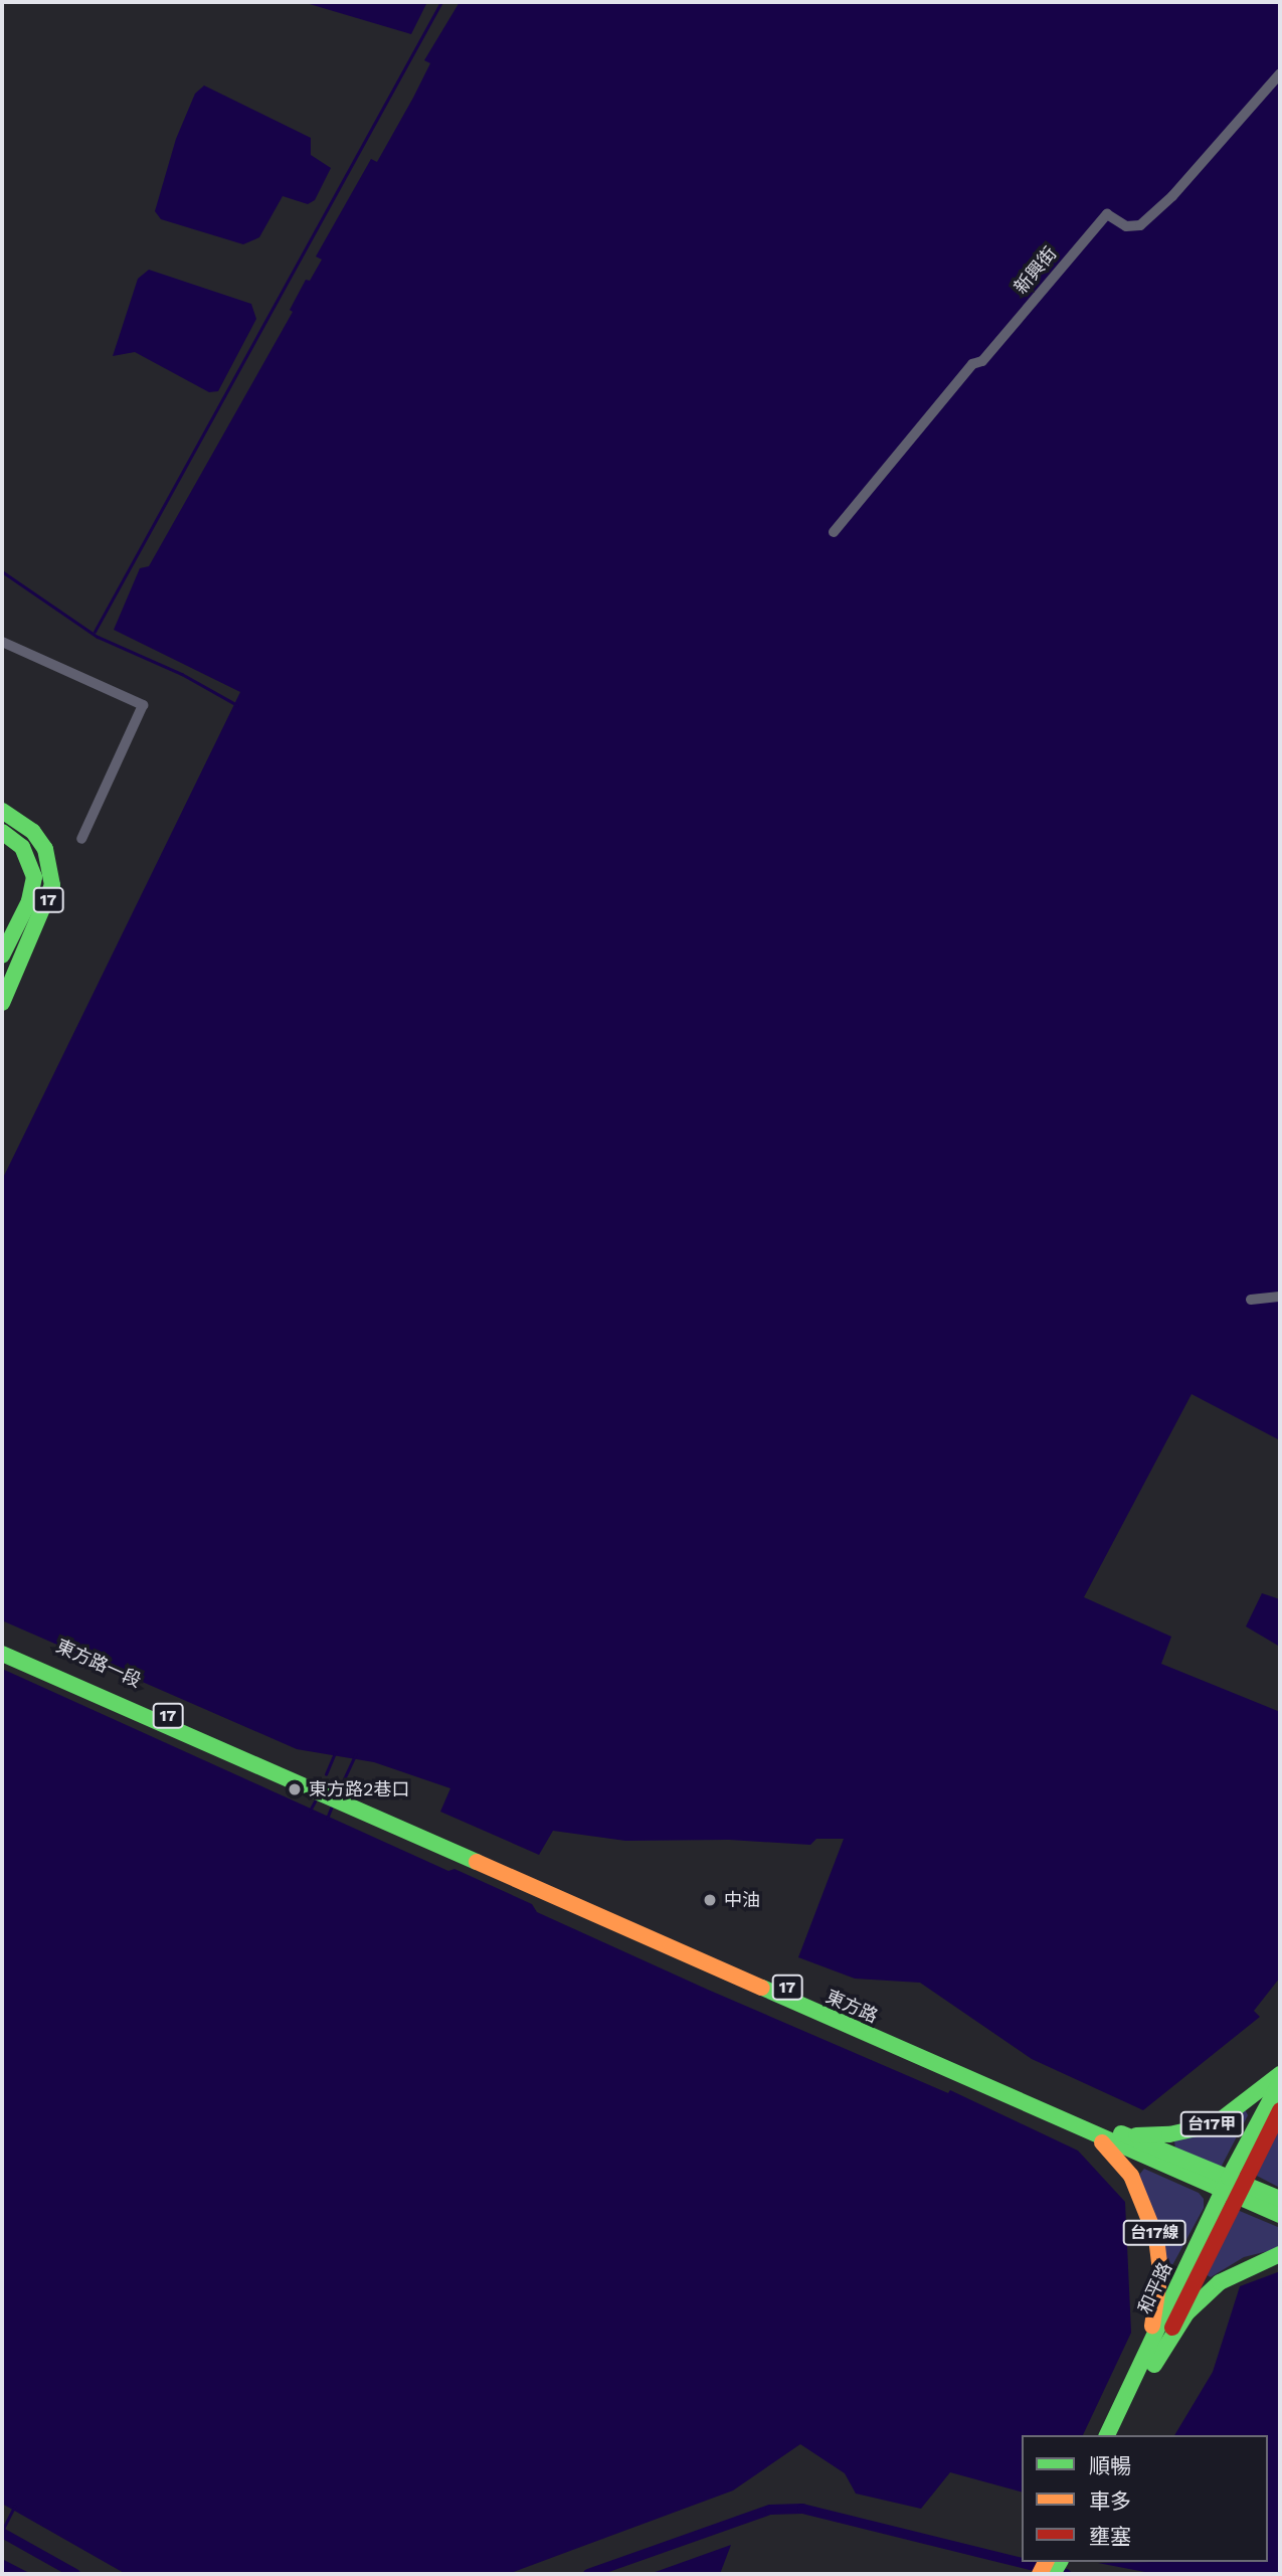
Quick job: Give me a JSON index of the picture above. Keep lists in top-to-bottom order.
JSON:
{
  "streets": {
    "main road": [
      "17",
      "東方路一段",
      "東方路",
      "台17甲",
      "台17線",
      "和平路"
    ],
    "street": ["新興街"]
  },
  "crossings": [
    ["東方路一段", "東方路"],
    ["東方路", "台17甲"],
    ["東方路", "台17線"],
    ["東方路", "和平路"],
    ["台17線", "和平路"]
  ],
  "places": ["東方路2巷口", "中油"],
  "legend": ["順暢", "車多", "壅塞"]
}
